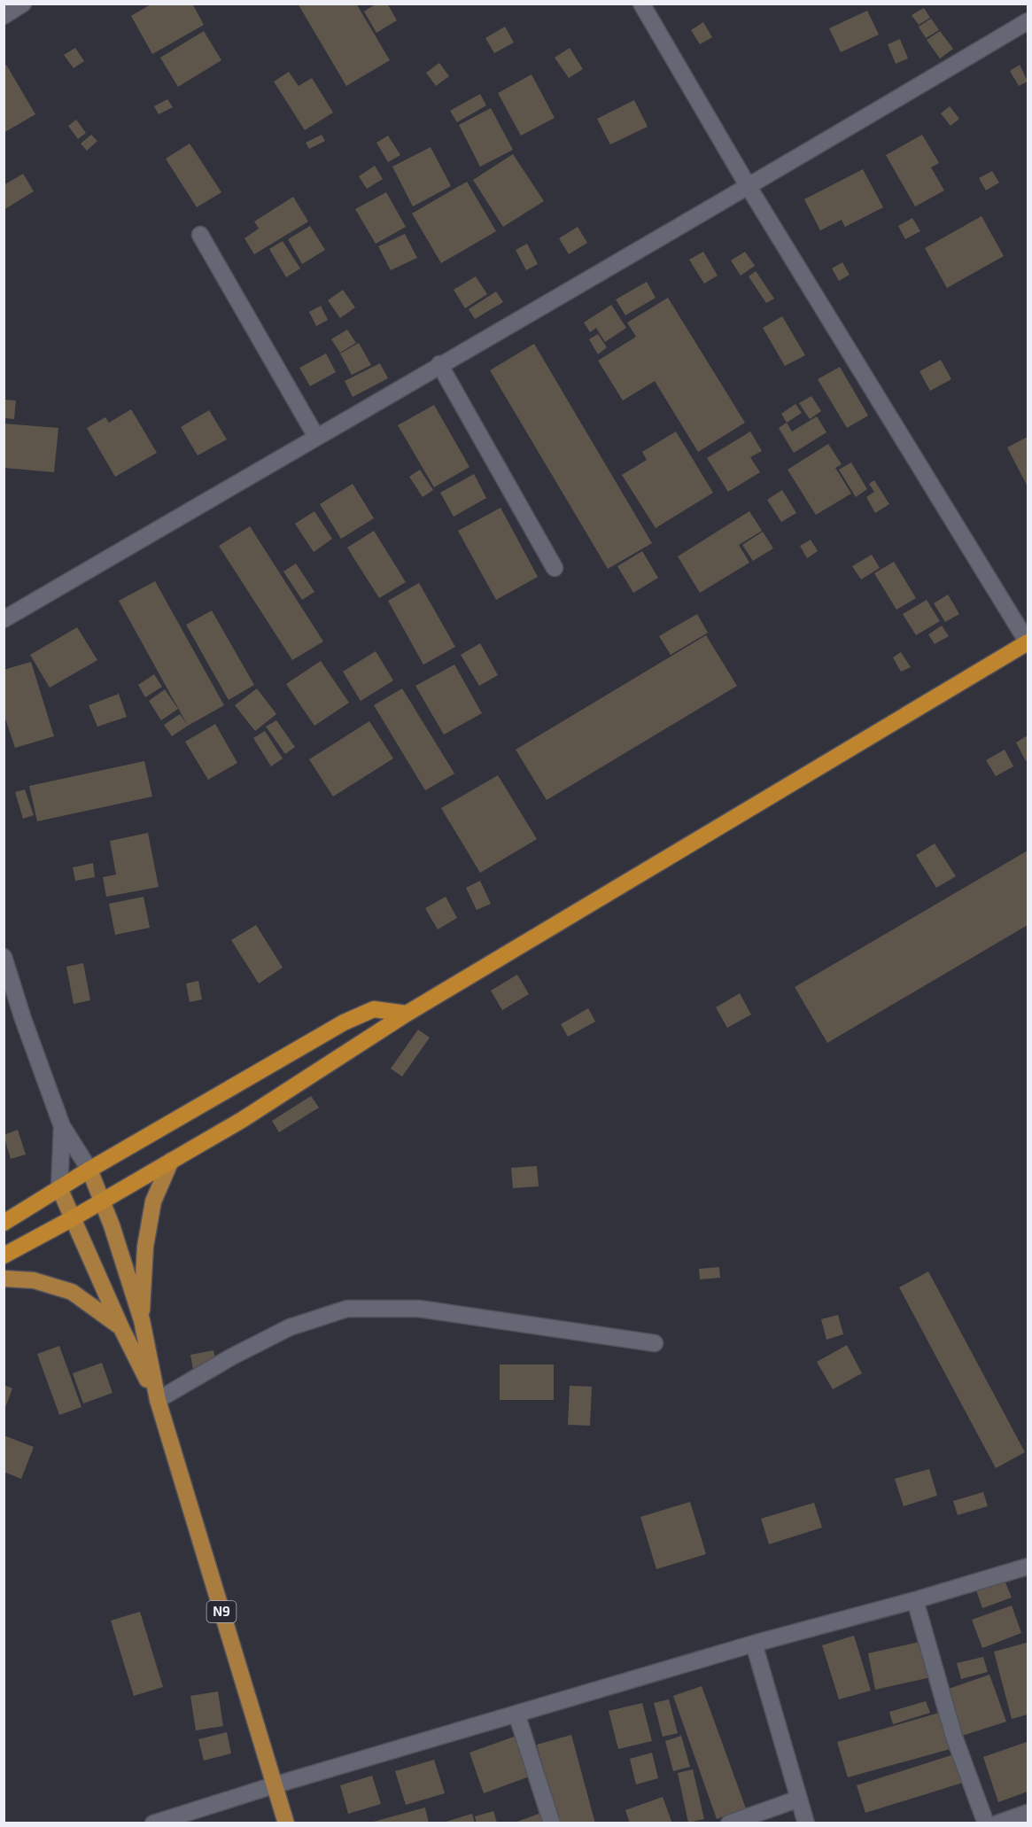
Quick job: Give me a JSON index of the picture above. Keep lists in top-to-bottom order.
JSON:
{
  "streets": {
    "main road": ["N9"]
  }
}
